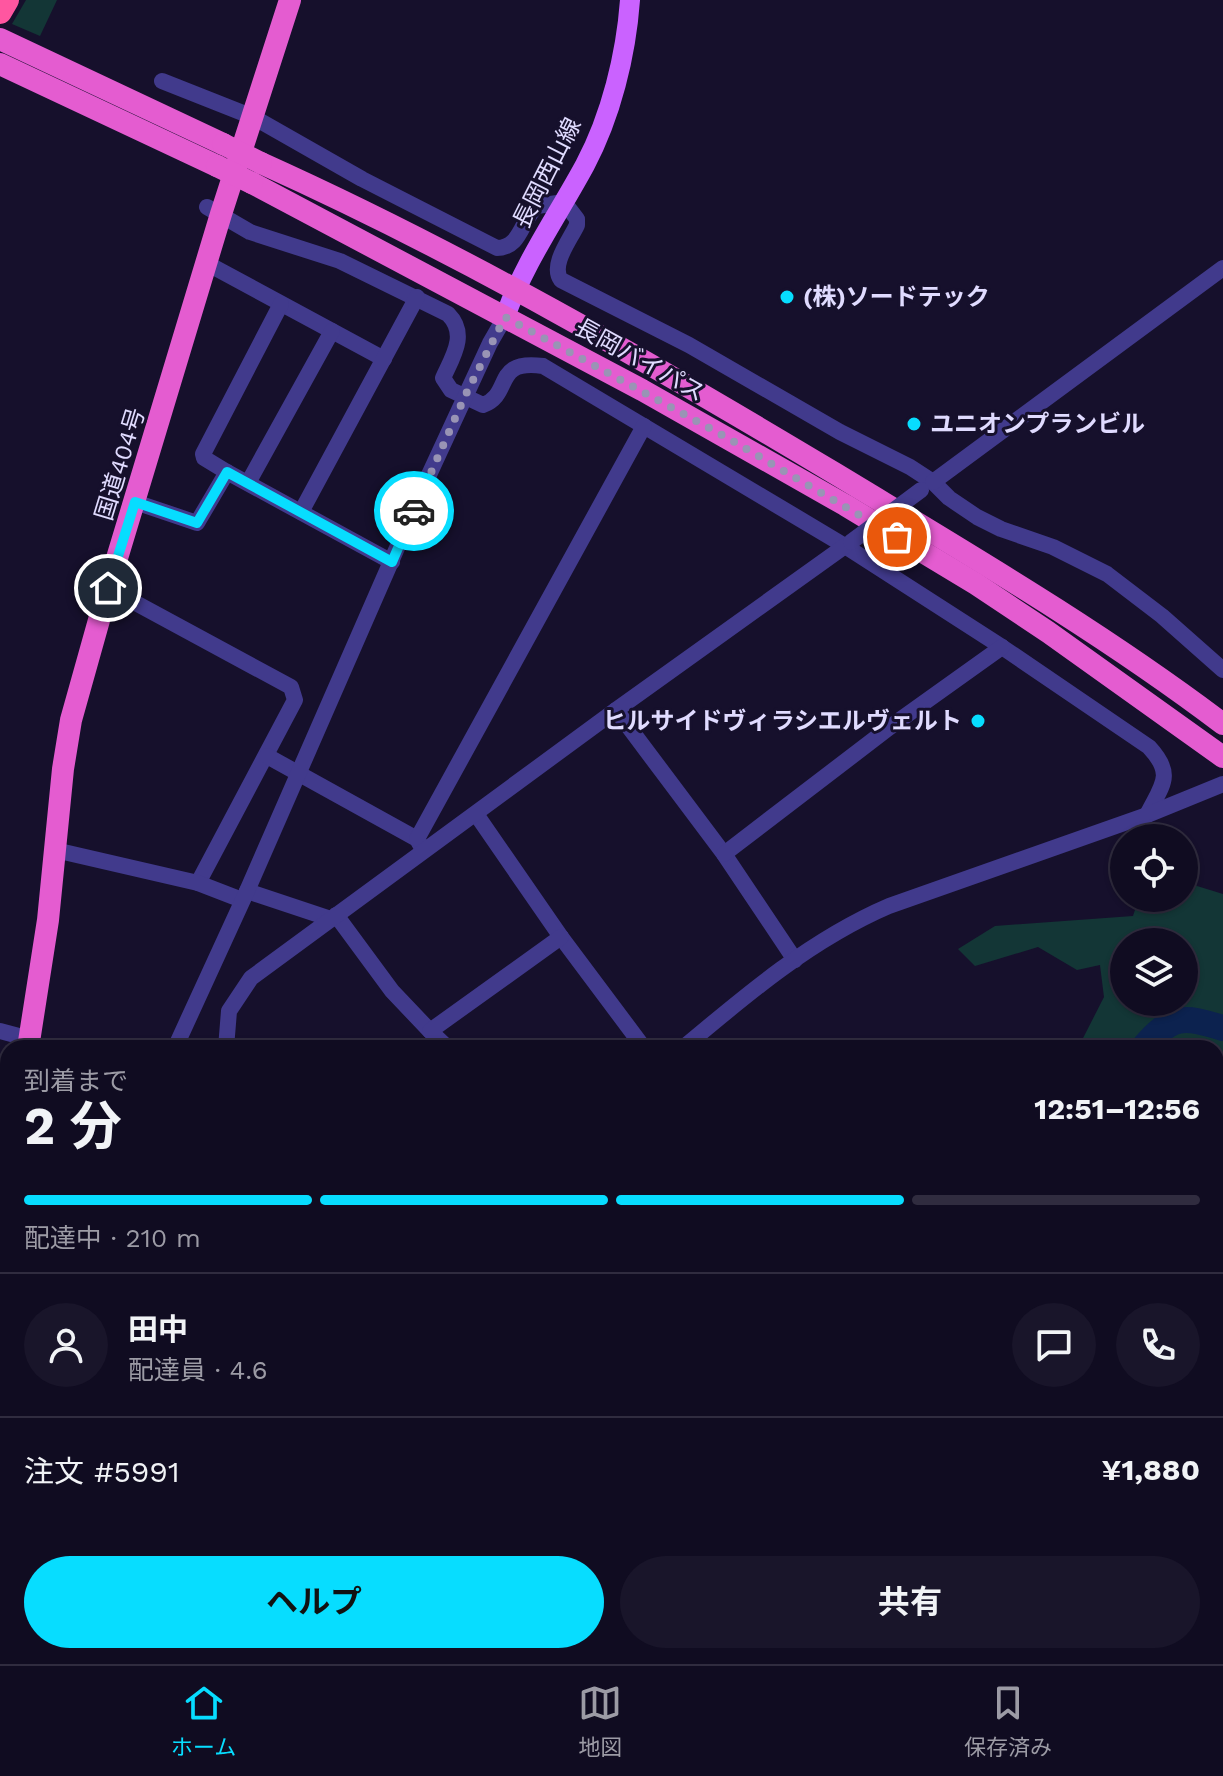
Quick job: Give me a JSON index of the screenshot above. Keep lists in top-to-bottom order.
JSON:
{
  "streets": {
    "highway": ["長岡バイパス", "国道404号"],
    "main road": ["長岡西山線"]
  },
  "crossings": [
    ["長岡西山線", "長岡バイパス"]
  ],
  "places": ["(株)ソードテック", "ユニオンプランビル", "ヒルサイドヴィラシエルヴェルト"],
  "page": {
    "heading": ["2 分", "到着まで", "12:51–12:56"],
    "panel": [
      "田中",
      "配達員 · 4.6",
      "注文 #5991",
      "¥1,880"
    ],
    "bar": "配達中 · 210 m",
    "buttons": ["ヘルプ", "共有"],
    "tabs": ["ホーム", "地図", "保存済み"]
  }
}
